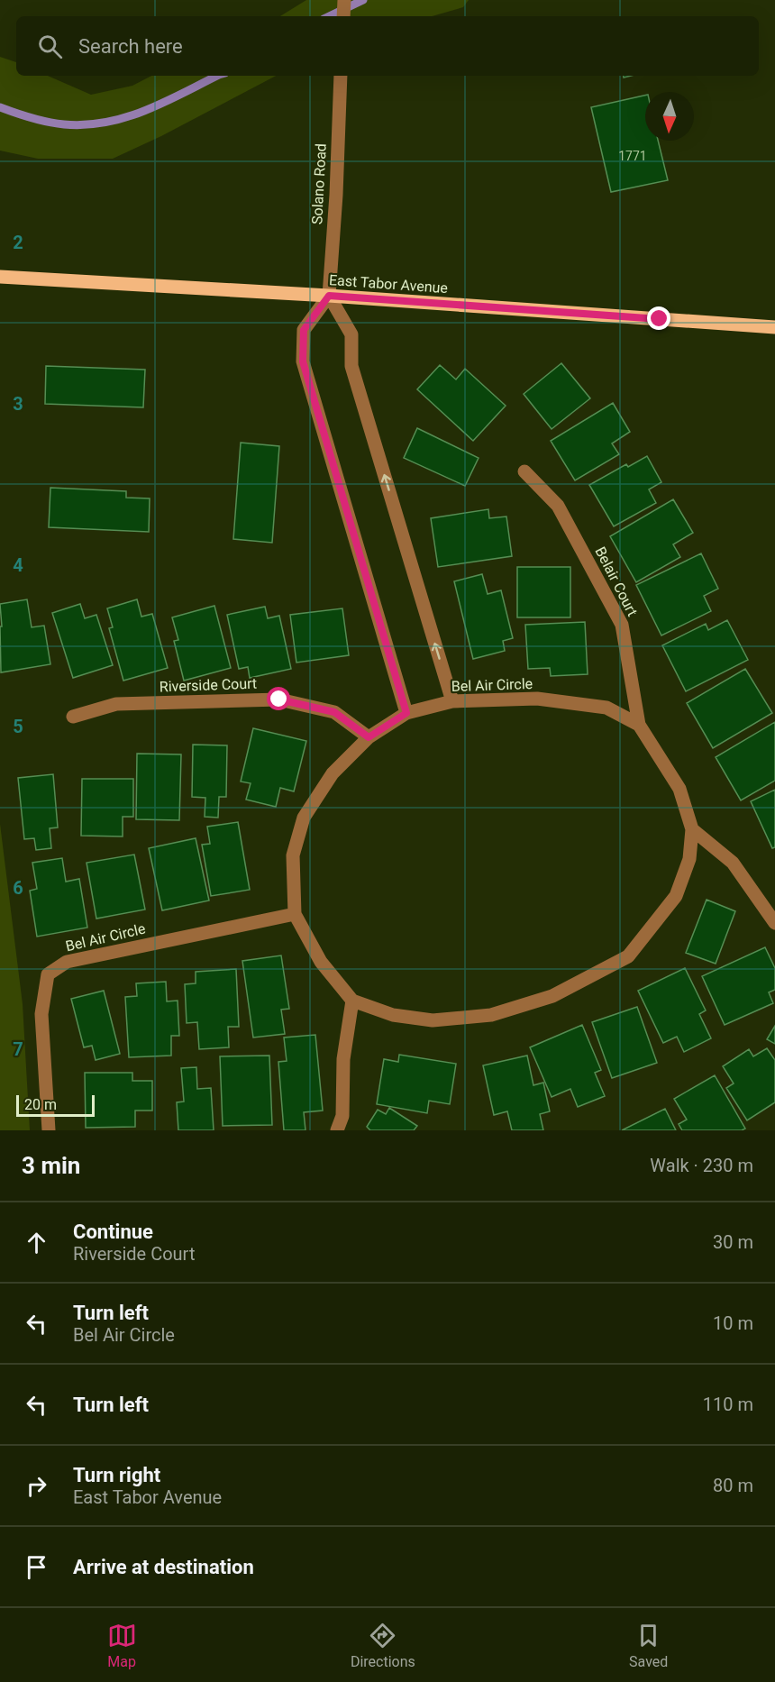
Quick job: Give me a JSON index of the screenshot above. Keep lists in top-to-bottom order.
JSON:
{
  "streets": {
    "main road": ["East Tabor Avenue"],
    "street": [
      "Solano Road",
      "Belair Court",
      "Riverside Court",
      "Bel Air Circle"
    ]
  },
  "crossings": [
    ["Solano Road", "East Tabor Avenue"],
    ["Belair Court", "Bel Air Circle"],
    ["Riverside Court", "Bel Air Circle"]
  ],
  "house_numbers": ["1771"],
  "scale_bar": "20 m",
  "north": "bottom",
  "page": {
    "search": "Search here",
    "scale": "20 m",
    "heading": ["3 min", "Walk · 230 m"],
    "list": [
      ["Continue", "Riverside Court", "30 m"],
      ["Turn left", "Bel Air Circle", "10 m"],
      ["Turn left", "110 m"],
      ["Turn right", "East Tabor Avenue", "80 m"],
      "Arrive at destination"
    ],
    "nav": ["Map", "Directions", "Saved"]
  },
  "grid": {
    "rows": [
      "2",
      "3",
      "4",
      "5",
      "6",
      "7"
    ]
  }
}
